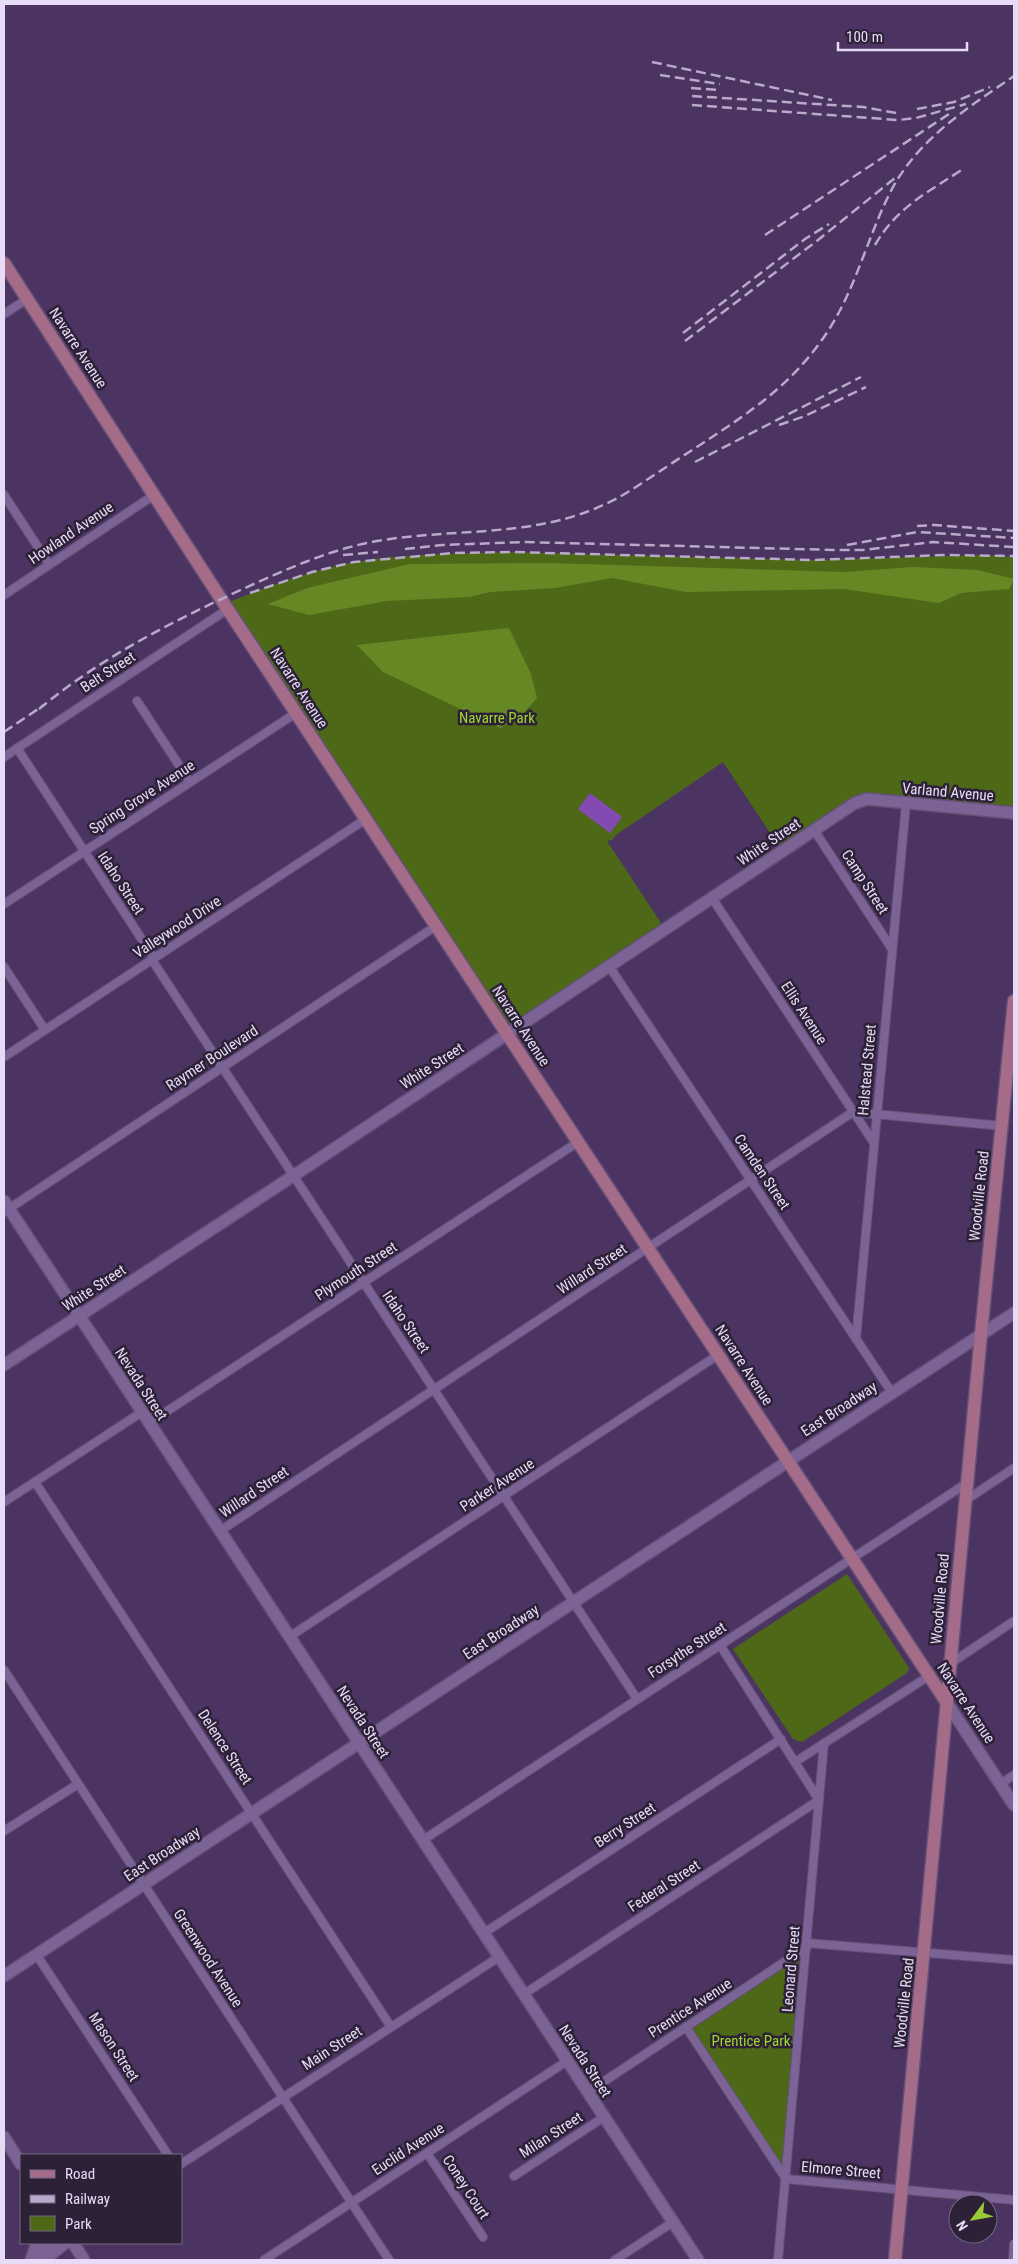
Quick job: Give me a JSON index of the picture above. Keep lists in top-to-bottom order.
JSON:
{
  "streets": {
    "main road": ["Navarre Avenue", "Woodville Road"],
    "street": [
      "Howland Avenue",
      "Belt Street",
      "Varland Avenue",
      "Spring Grove Avenue",
      "White Street",
      "Camp Street",
      "Idaho Street",
      "Valleywood Drive",
      "Ellis Avenue",
      "Raymer Boulevard",
      "Halstead Street",
      "Camden Street",
      "Willard Street",
      "Plymouth Street",
      "Nevada Street",
      "East Broadway",
      "Parker Avenue",
      "Forsythe Street",
      "Delence Street",
      "Berry Street",
      "Federal Street",
      "Greenwood Avenue",
      "Leonard Street",
      "Prentice Avenue",
      "Mason Street",
      "Main Street",
      "Milan Street",
      "Euclid Avenue",
      "Elmore Street",
      "Coney Court"
    ]
  },
  "crossings": [
    ["Navarre Avenue", "Howland Avenue"],
    ["Navarre Avenue", "Belt Street"],
    ["Navarre Avenue", "Spring Grove Avenue"],
    ["Navarre Avenue", "White Street"],
    ["Navarre Avenue", "Valleywood Drive"],
    ["Navarre Avenue", "Raymer Boulevard"],
    ["Navarre Avenue", "Woodville Road"],
    ["Navarre Avenue", "Willard Street"],
    ["Navarre Avenue", "Plymouth Street"],
    ["Navarre Avenue", "East Broadway"],
    ["Navarre Avenue", "Parker Avenue"],
    ["Navarre Avenue", "Forsythe Street"],
    ["Belt Street", "Idaho Street"],
    ["Varland Avenue", "White Street"],
    ["Varland Avenue", "Halstead Street"],
    ["Spring Grove Avenue", "Idaho Street"],
    ["White Street", "Camp Street"],
    ["White Street", "Idaho Street"],
    ["White Street", "Ellis Avenue"],
    ["White Street", "Camden Street"],
    ["White Street", "Nevada Street"],
    ["Camp Street", "Halstead Street"],
    ["Idaho Street", "Valleywood Drive"],
    ["Idaho Street", "Raymer Boulevard"],
    ["Idaho Street", "Willard Street"],
    ["Idaho Street", "Plymouth Street"],
    ["Idaho Street", "East Broadway"],
    ["Idaho Street", "Parker Avenue"],
    ["Idaho Street", "Forsythe Street"],
    ["Ellis Avenue", "Halstead Street"],
    ["Ellis Avenue", "Willard Street"],
    ["Raymer Boulevard", "Nevada Street"],
    ["Halstead Street", "Camden Street"],
    ["Camden Street", "Willard Street"],
    ["Camden Street", "East Broadway"],
    ["Woodville Road", "East Broadway"],
    ["Woodville Road", "Forsythe Street"],
    ["Woodville Road", "Elmore Street"],
    ["Willard Street", "Nevada Street"],
    ["Plymouth Street", "Nevada Street"],
    ["Nevada Street", "East Broadway"],
    ["Nevada Street", "Parker Avenue"],
    ["Nevada Street", "Forsythe Street"],
    ["Nevada Street", "Berry Street"],
    ["Nevada Street", "Federal Street"],
    ["Nevada Street", "Prentice Avenue"],
    ["Nevada Street", "Main Street"],
    ["Nevada Street", "Milan Street"],
    ["Nevada Street", "Euclid Avenue"],
    ["East Broadway", "Delence Street"],
    ["East Broadway", "Greenwood Avenue"],
    ["East Broadway", "Mason Street"],
    ["Delence Street", "Main Street"],
    ["Federal Street", "Leonard Street"],
    ["Greenwood Avenue", "Main Street"],
    ["Greenwood Avenue", "Euclid Avenue"],
    ["Leonard Street", "Prentice Avenue"],
    ["Leonard Street", "Elmore Street"],
    ["Prentice Avenue", "Elmore Street"],
    ["Euclid Avenue", "Coney Court"]
  ],
  "parks": ["Navarre Park", "Prentice Park"],
  "legend": ["Road", "Railway", "Park"],
  "scale_bar": "100 m",
  "north": "bottom left"
}
